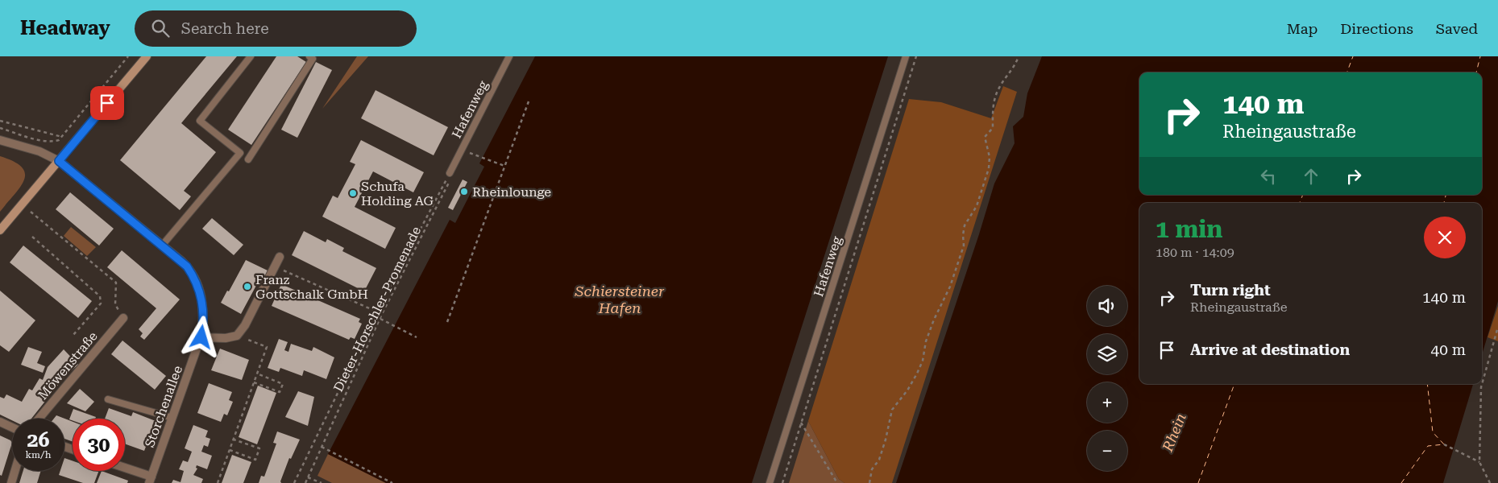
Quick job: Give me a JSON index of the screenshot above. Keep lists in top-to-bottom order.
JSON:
{
  "streets": {
    "street": ["Möwenstraße", "Storchenallee"],
    "lane": ["Hafenweg"],
    "path": ["Dieter-Horschler-Promenade"]
  },
  "crossings": [
    ["Hafenweg", "Dieter-Horschler-Promenade"]
  ],
  "water": ["Schiersteiner Hafen", "Rhein"],
  "places": ["Rheinlounge", "Schufa Holding AG", "Franz Gottschalk GmbH"],
  "page": {
    "header": "Headway",
    "search": "Search here",
    "nav": ["Map", "Directions", "Saved"],
    "turn": ["140 m", "Rheingaustraße"],
    "heading": ["1 min", "180 m · 14:09"],
    "list": [
      {
        "name": "Turn right",
        "note": "Rheingaustraße",
        "value": "140 m"
      },
      {
        "name": "Arrive at destination",
        "value": "40 m"
      }
    ],
    "map_buttons": ["+", "−"],
    "speed": "26 km/h",
    "limit": "30"
  }
}
